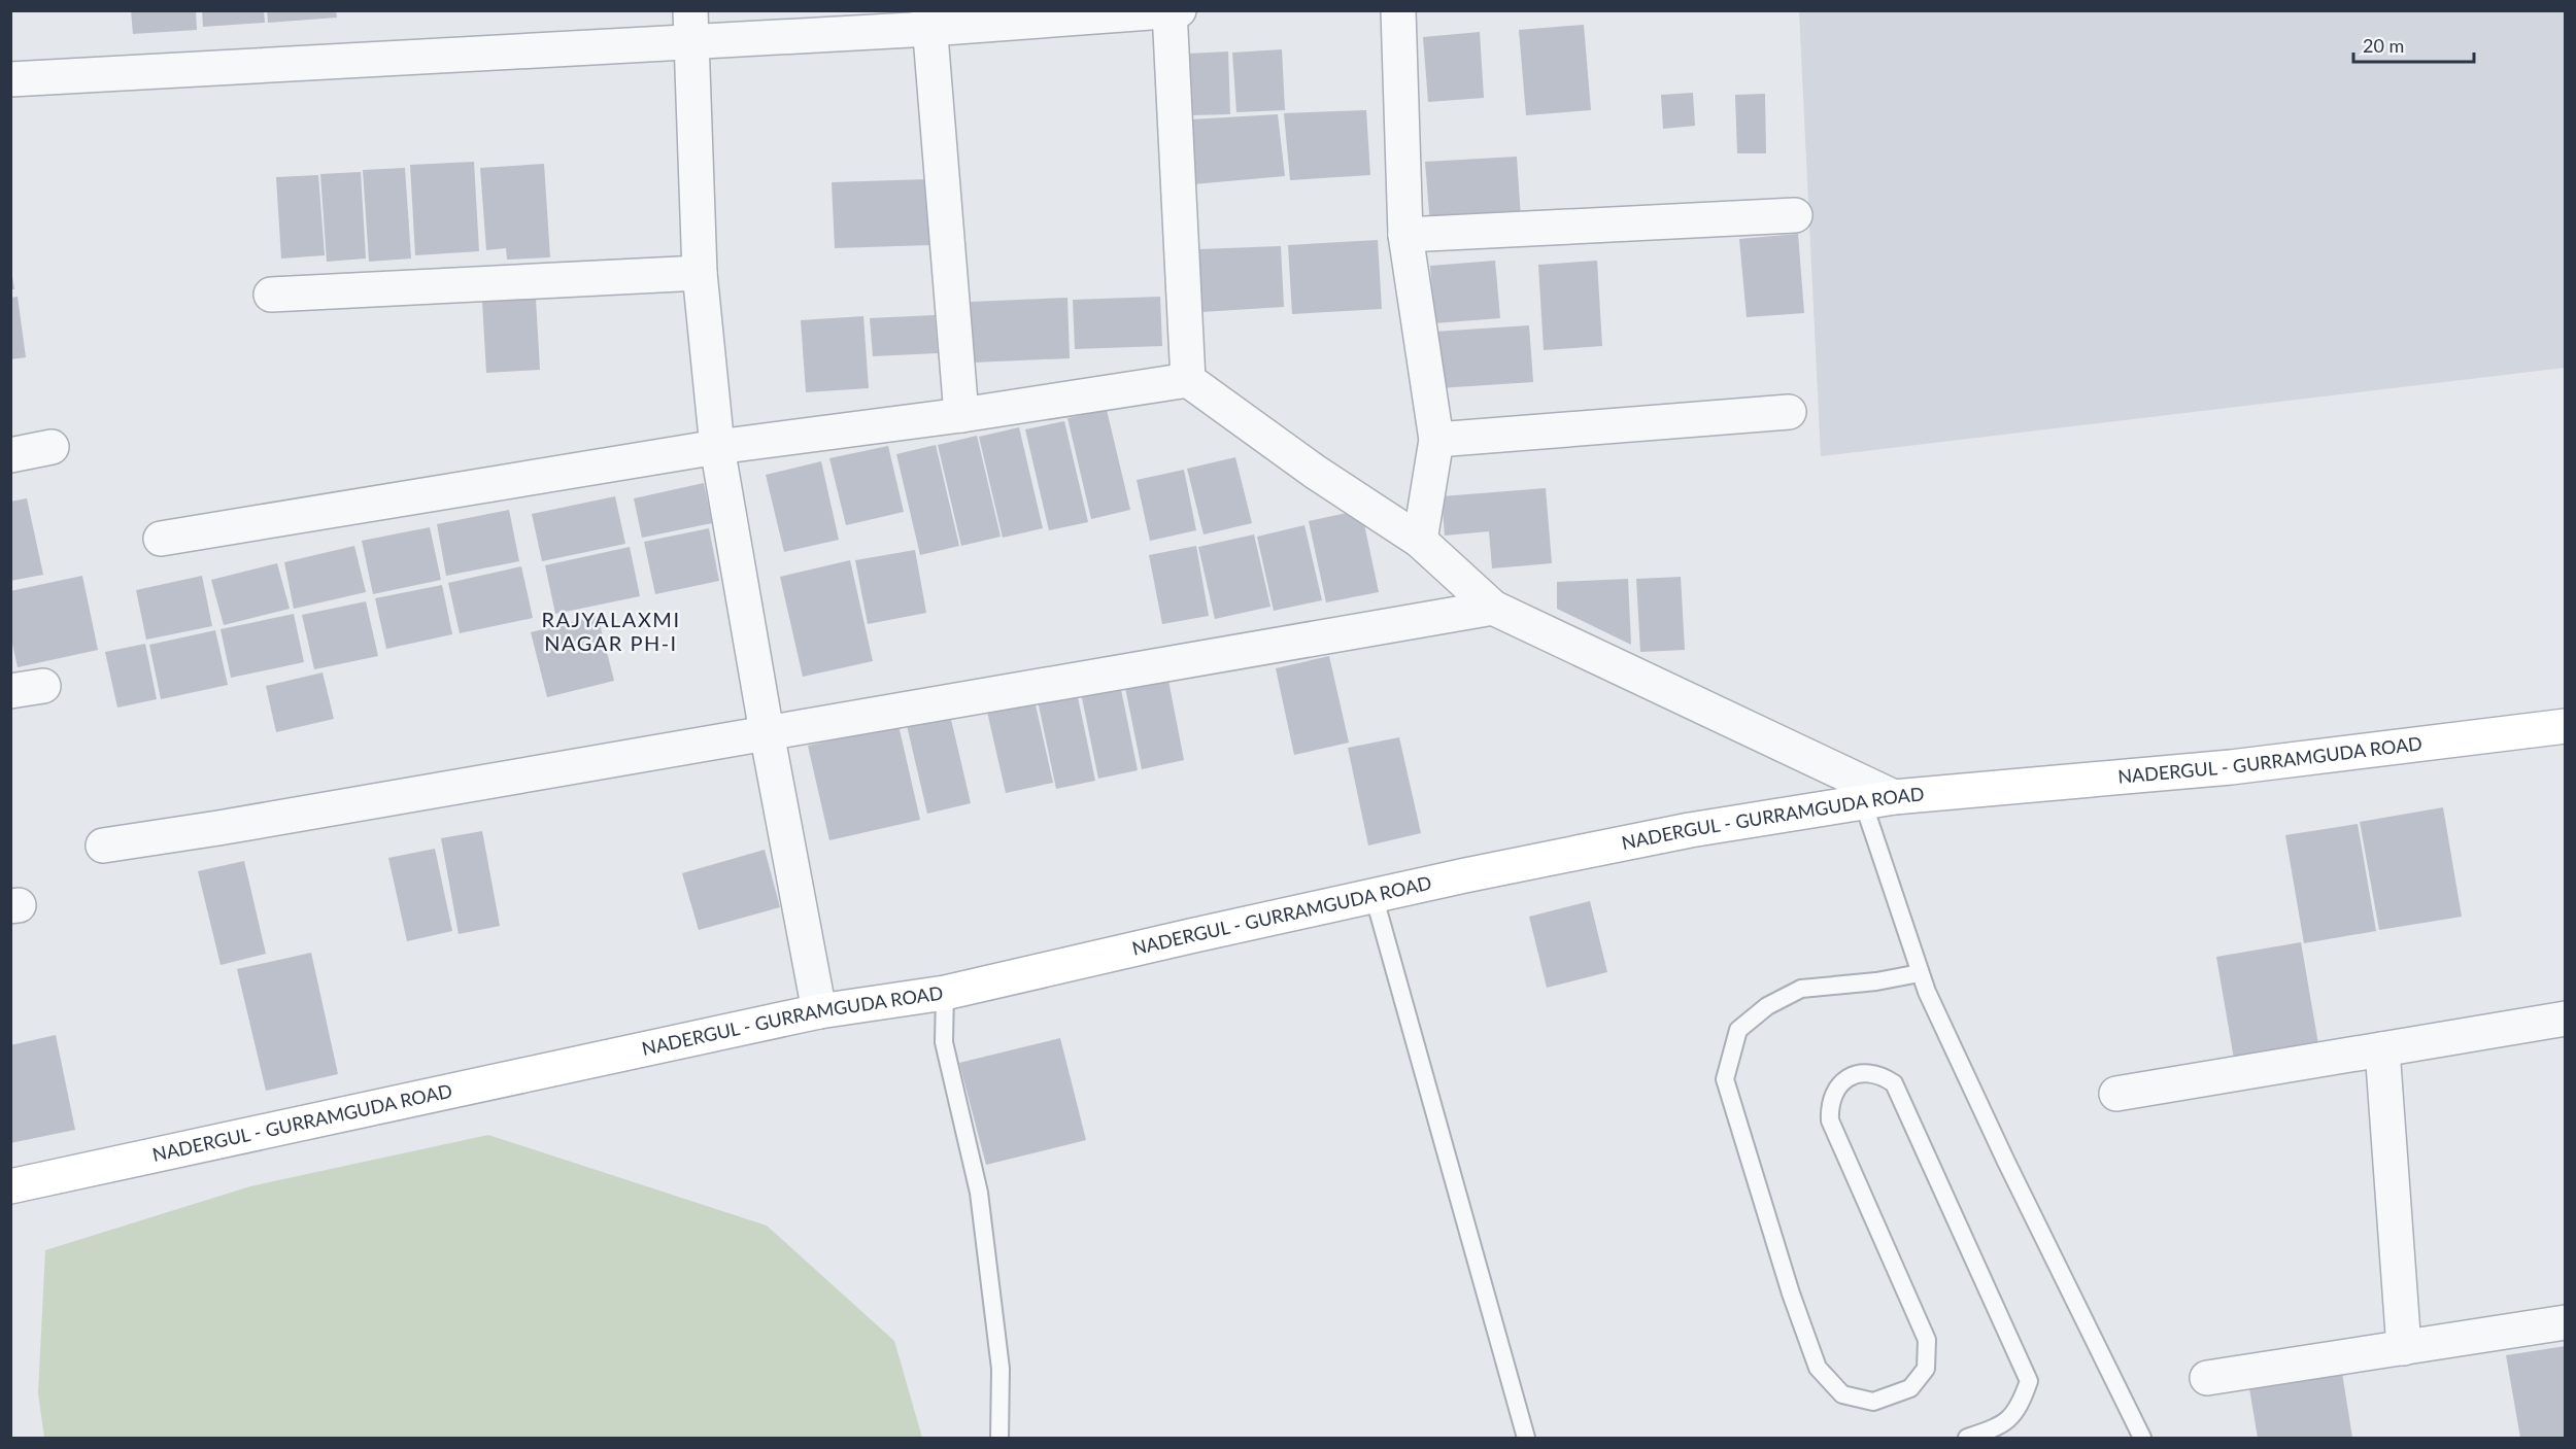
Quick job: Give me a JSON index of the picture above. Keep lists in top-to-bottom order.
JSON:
{
  "streets": {
    "main road": ["NADERGUL - GURRAMGUDA ROAD"]
  },
  "districts": ["RAJYALAXMI NAGAR PH-I"],
  "scale_bar": "20 m"
}
